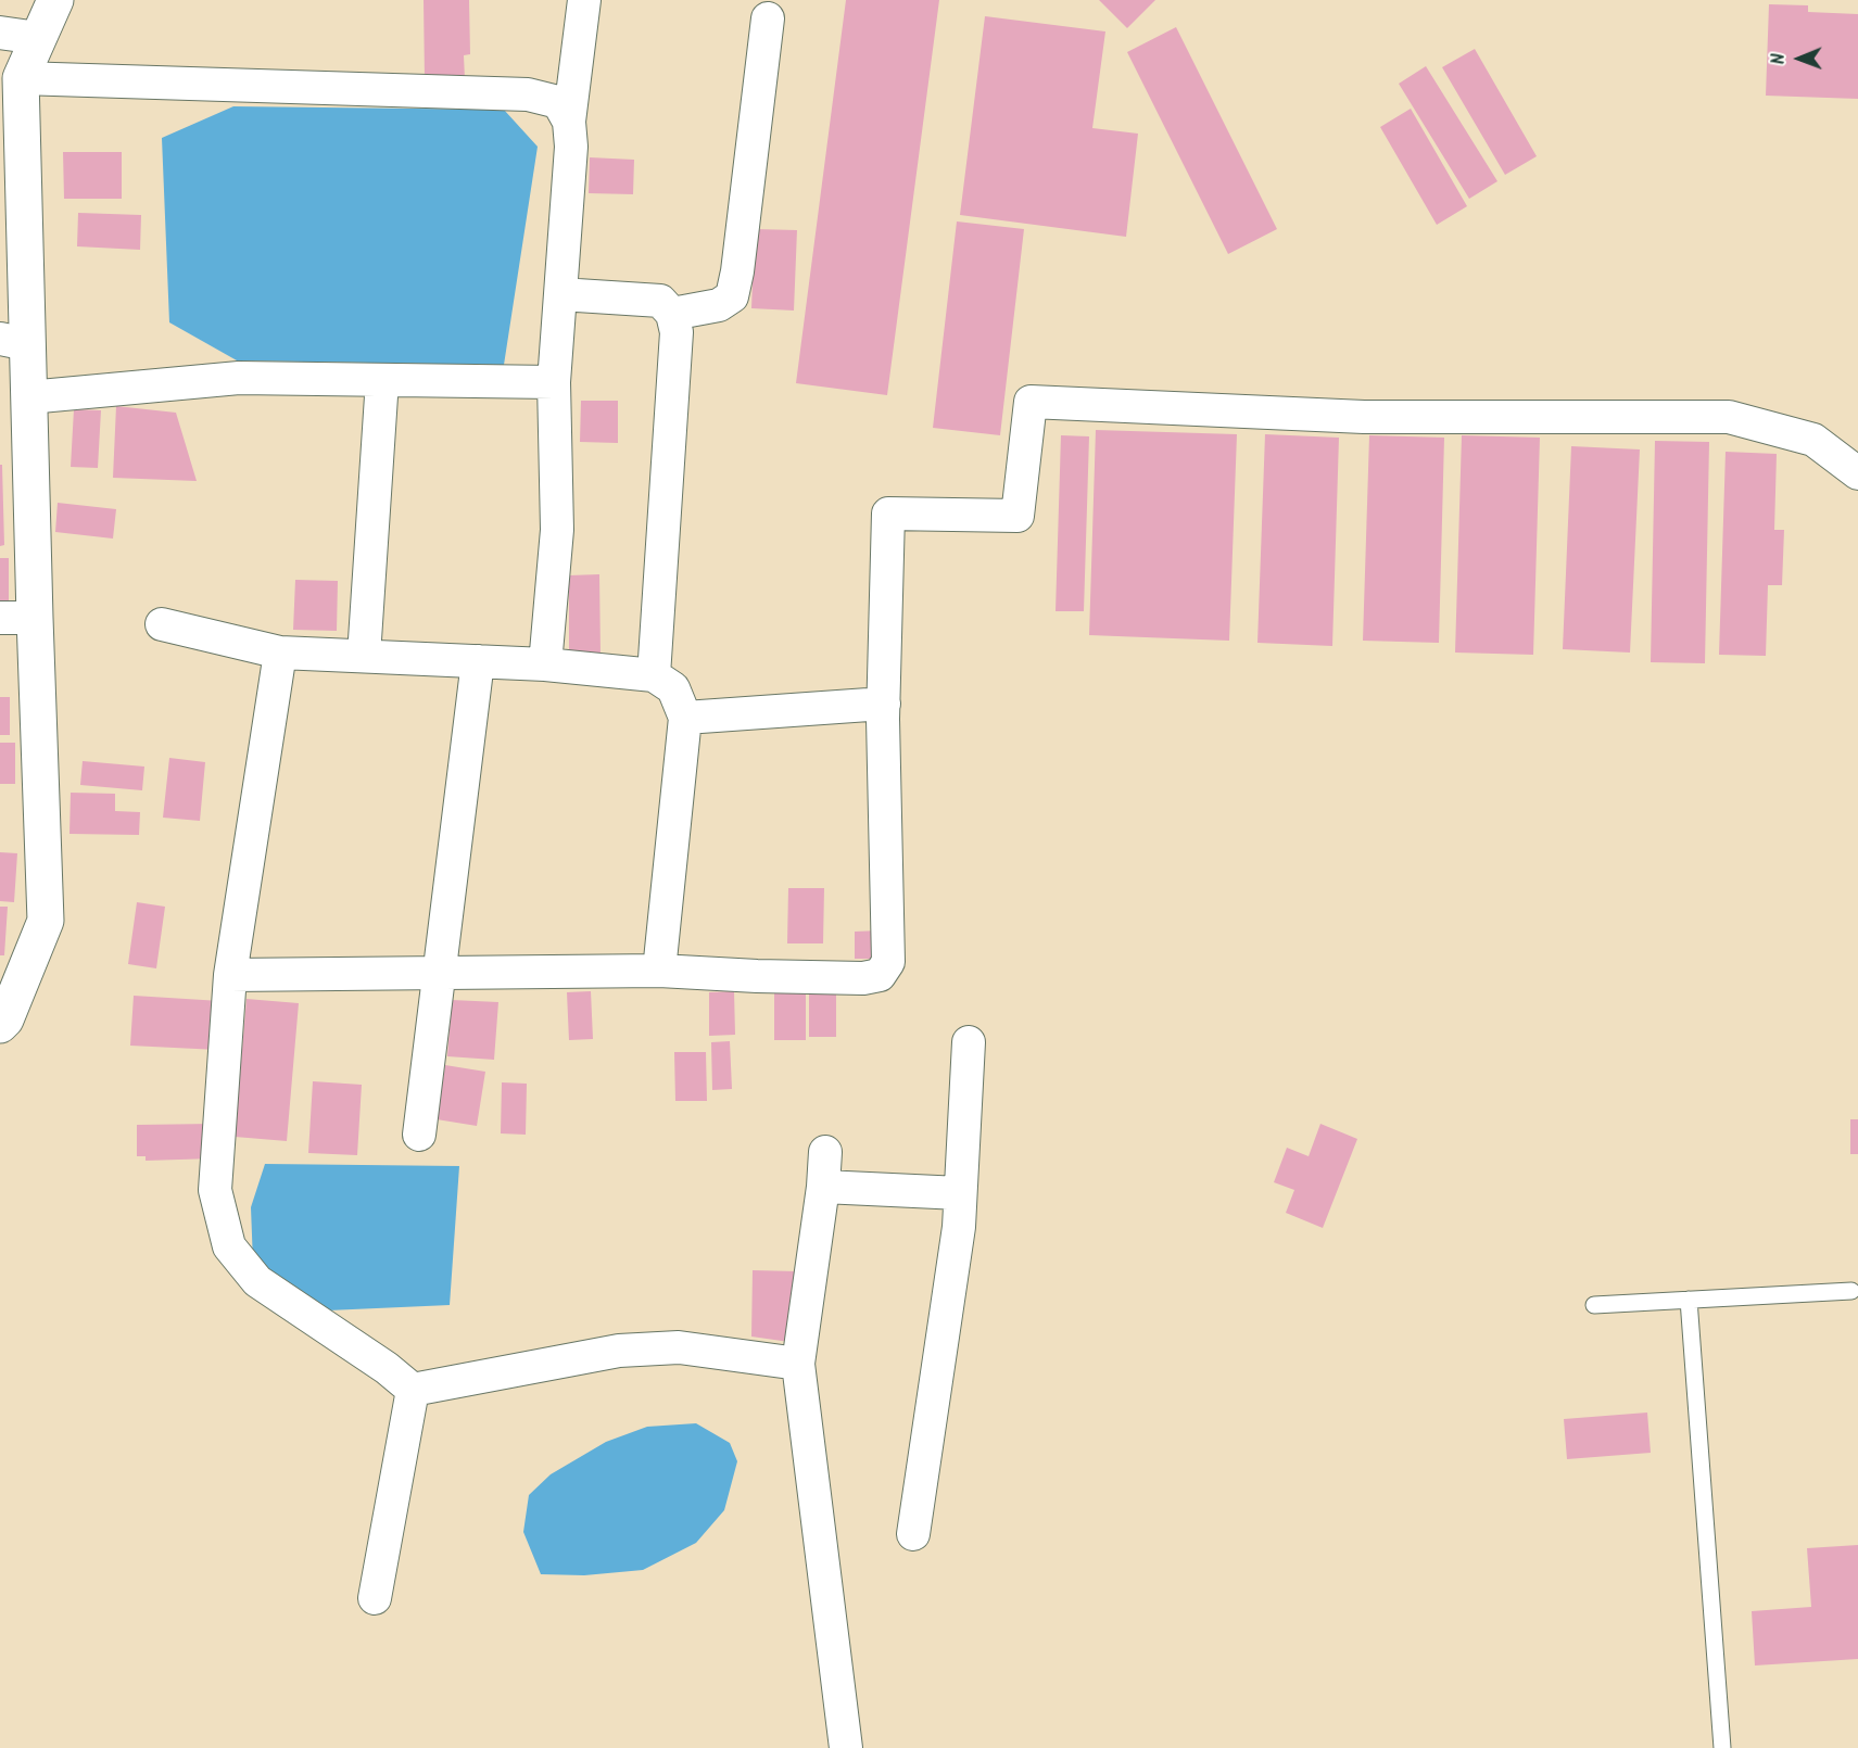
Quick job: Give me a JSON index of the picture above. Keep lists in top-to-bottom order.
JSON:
{
  "north": "left"
}
